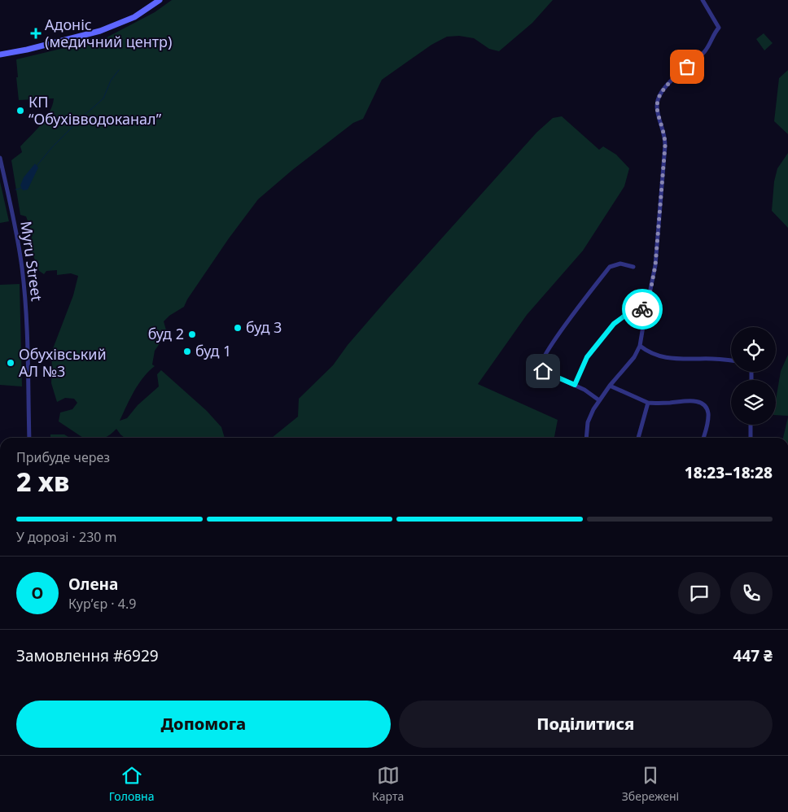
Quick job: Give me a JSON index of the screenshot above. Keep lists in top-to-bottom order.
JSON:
{
  "streets": {
    "street": ["Myru Street"]
  },
  "places": {
    "health": ["Адоніс (медичний центр)"],
    "other": [
      "КП “Обухівводоканал”",
      "буд 3",
      "буд 2",
      "буд 1",
      "Обухівський АЛ №3"
    ]
  },
  "page": {
    "heading": ["2 хв", "Прибуде через", "18:23–18:28"],
    "panel": [
      "Олена",
      "Кур’єр · 4.9",
      "Замовлення #6929",
      "447 ₴"
    ],
    "bar": "У дорозі · 230 m",
    "round": "О",
    "buttons": ["Допомога", "Поділитися"],
    "tabs": ["Головна", "Карта", "Збережені"]
  }
}
